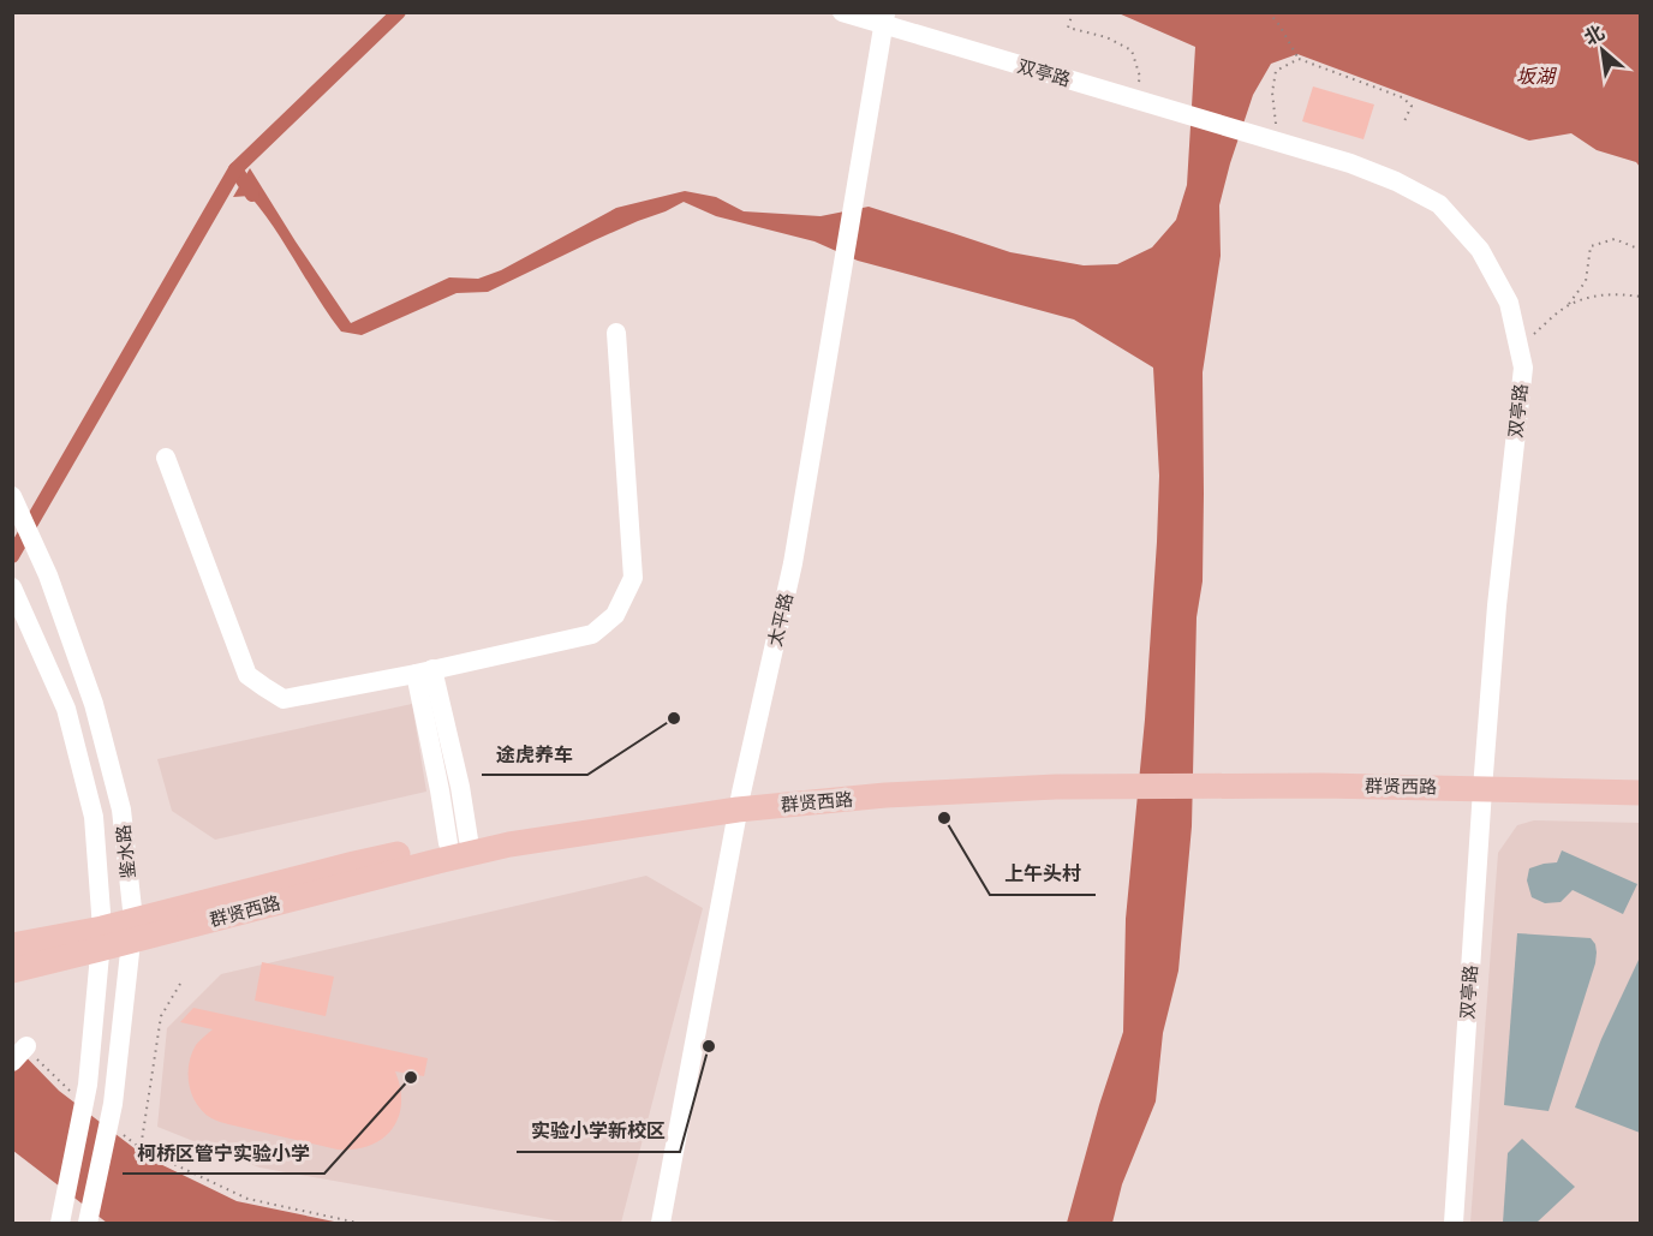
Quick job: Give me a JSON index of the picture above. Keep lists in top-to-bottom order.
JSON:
{
  "streets": {
    "main road": ["群贤西路"],
    "street": ["双亭路", "太平路", "鉴水路"]
  },
  "crossings": [
    ["双亭路", "太平路"],
    ["双亭路", "群贤西路"],
    ["太平路", "群贤西路"],
    ["群贤西路", "鉴水路"]
  ],
  "water": ["坂湖"],
  "places": [
    "途虎养车",
    "上午头村",
    "实验小学新校区",
    "柯桥区管宁实验小学"
  ],
  "north": "top left"
}
